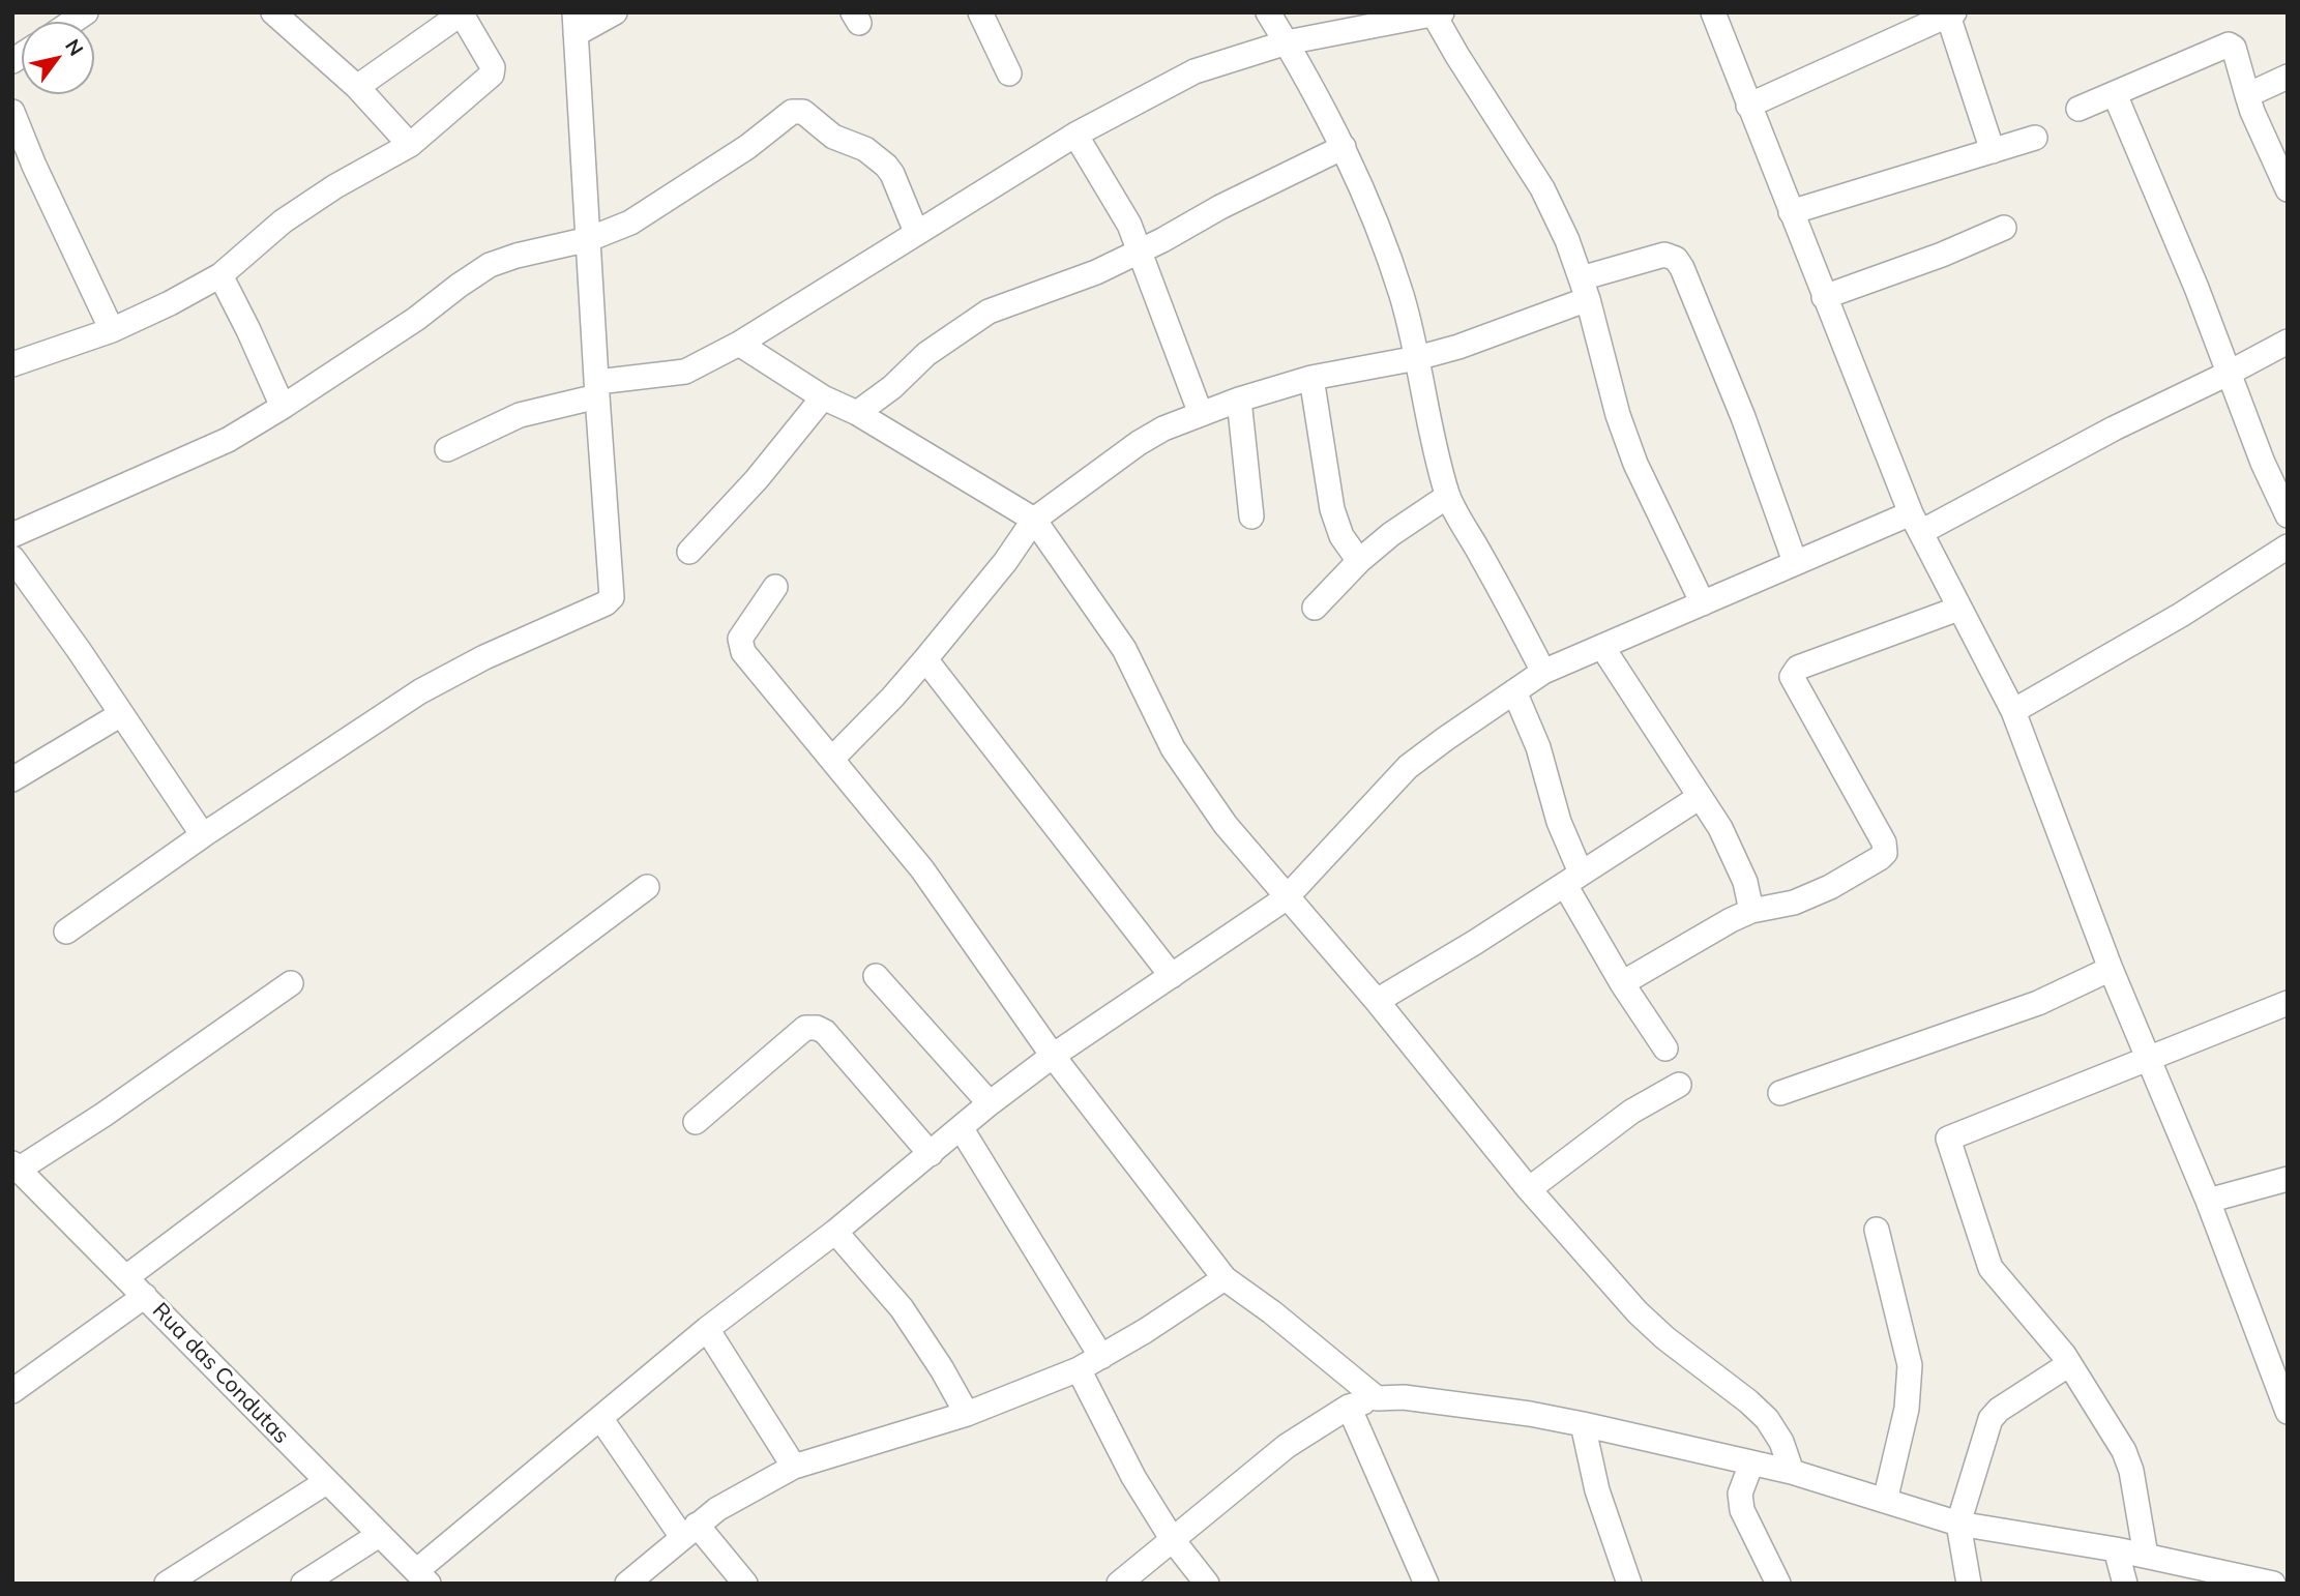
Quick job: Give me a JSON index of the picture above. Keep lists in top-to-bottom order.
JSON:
{
  "streets": {
    "street": ["Rua das Condutas"]
  },
  "north": "top right"
}
